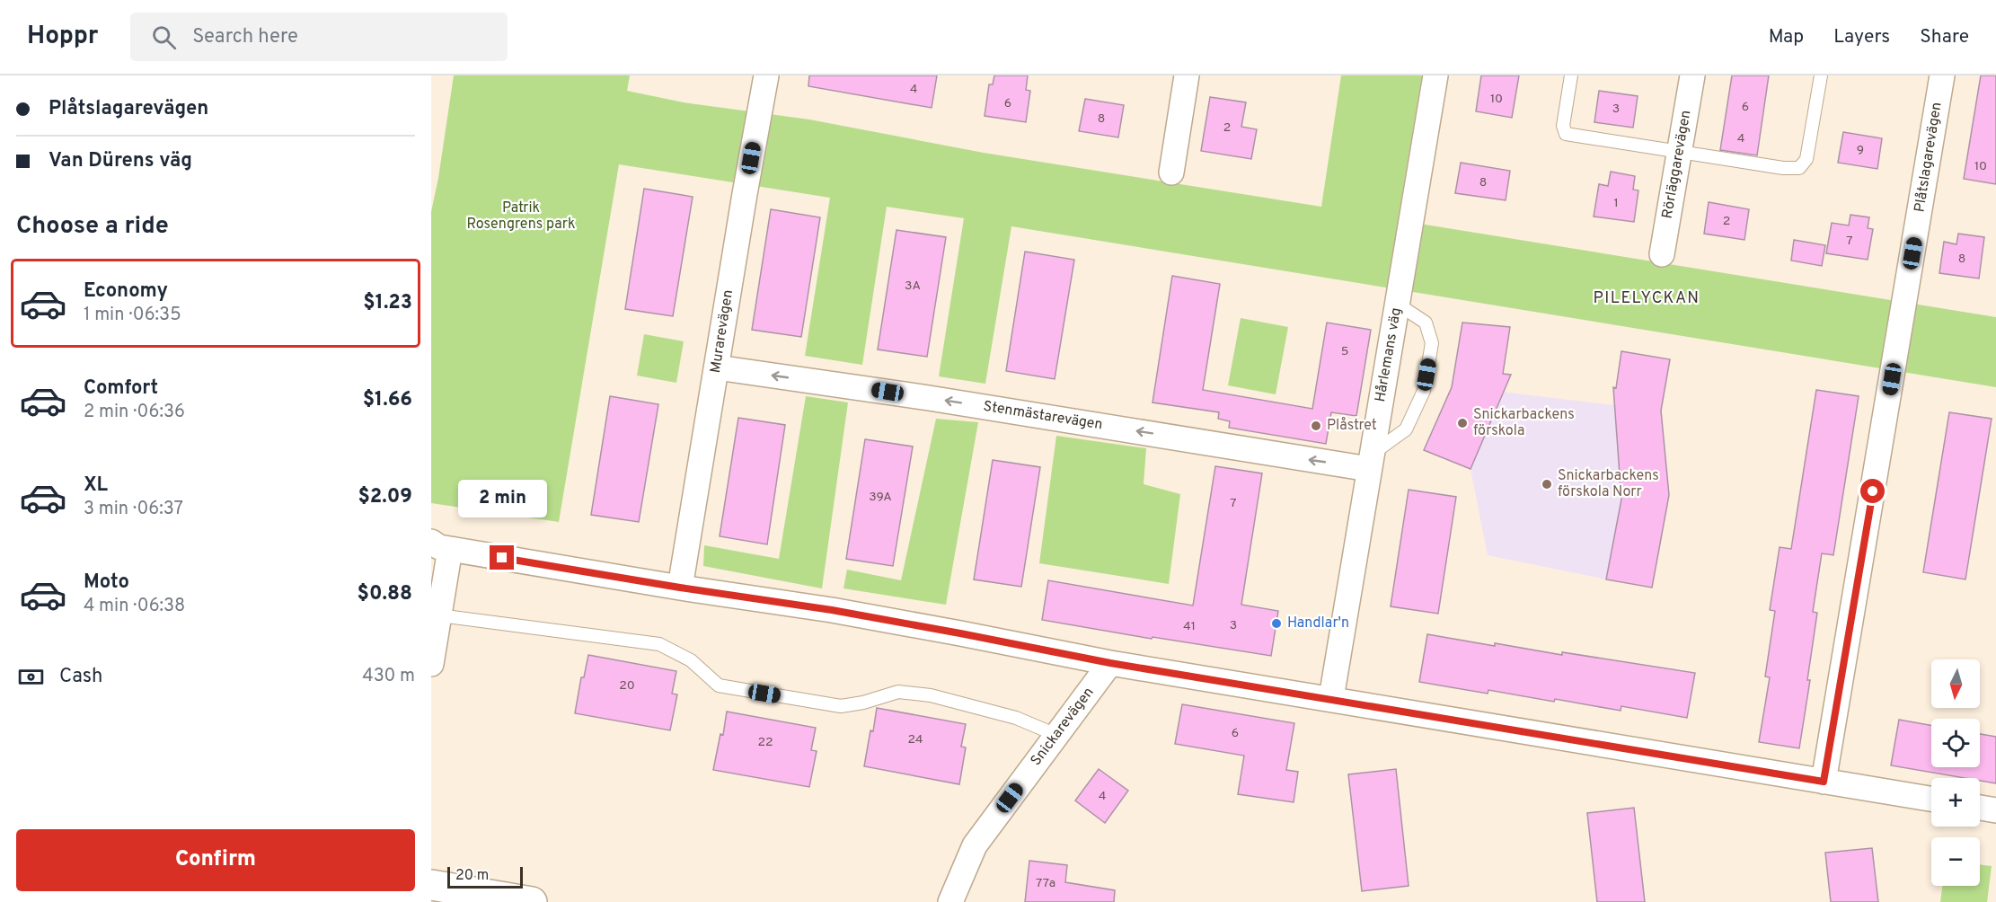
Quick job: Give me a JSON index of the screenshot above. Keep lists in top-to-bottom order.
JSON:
{
  "streets": {
    "street": [
      "Plåtslagarevägen",
      "Rörläggarevägen",
      "Murarevägen",
      "Hårlemans väg",
      "Stenmästarevägen",
      "Snickarevägen"
    ]
  },
  "crossings": [
    ["Murarevägen", "Stenmästarevägen"],
    ["Hårlemans väg", "Stenmästarevägen"]
  ],
  "one_way": ["Stenmästarevägen"],
  "districts": ["PILELYCKAN"],
  "parks": ["Patrik Rosengrens park"],
  "places": [
    "Snickarbackens förskola",
    "Plåstret",
    "Snickarbackens förskola Norr",
    "Handlar'n"
  ],
  "house_numbers": [
    "4",
    "10",
    "6",
    "6",
    "3",
    "8",
    "2",
    "4",
    "9",
    "10",
    "8",
    "1",
    "2",
    "7",
    "8",
    "3A",
    "5",
    "39A",
    "7",
    "3",
    "41",
    "20",
    "6",
    "24",
    "22",
    "4",
    "77a"
  ],
  "scale_bar": "20 m",
  "north": "bottom",
  "page": {
    "header": "Hoppr",
    "search": "Search here",
    "nav": ["Map", "Layers", "Share"],
    "banner": ["Plåtslagarevägen", "Van Dürens väg"],
    "heading": "Choose a ride",
    "list": [
      {
        "name": "Economy",
        "note": "1 min · 06:35",
        "value": "$1.23"
      },
      {
        "name": "Comfort",
        "note": "2 min · 06:36",
        "value": "$1.66"
      },
      {
        "name": "XL",
        "note": "3 min · 06:37",
        "value": "$2.09"
      },
      {
        "name": "Moto",
        "note": "4 min · 06:38",
        "value": "$0.88"
      }
    ],
    "bubble": "2 min",
    "pay": ["Cash", "430 m"],
    "map_buttons": ["+", "−"],
    "buttons": "Confirm",
    "scale": "20 m"
  }
}
